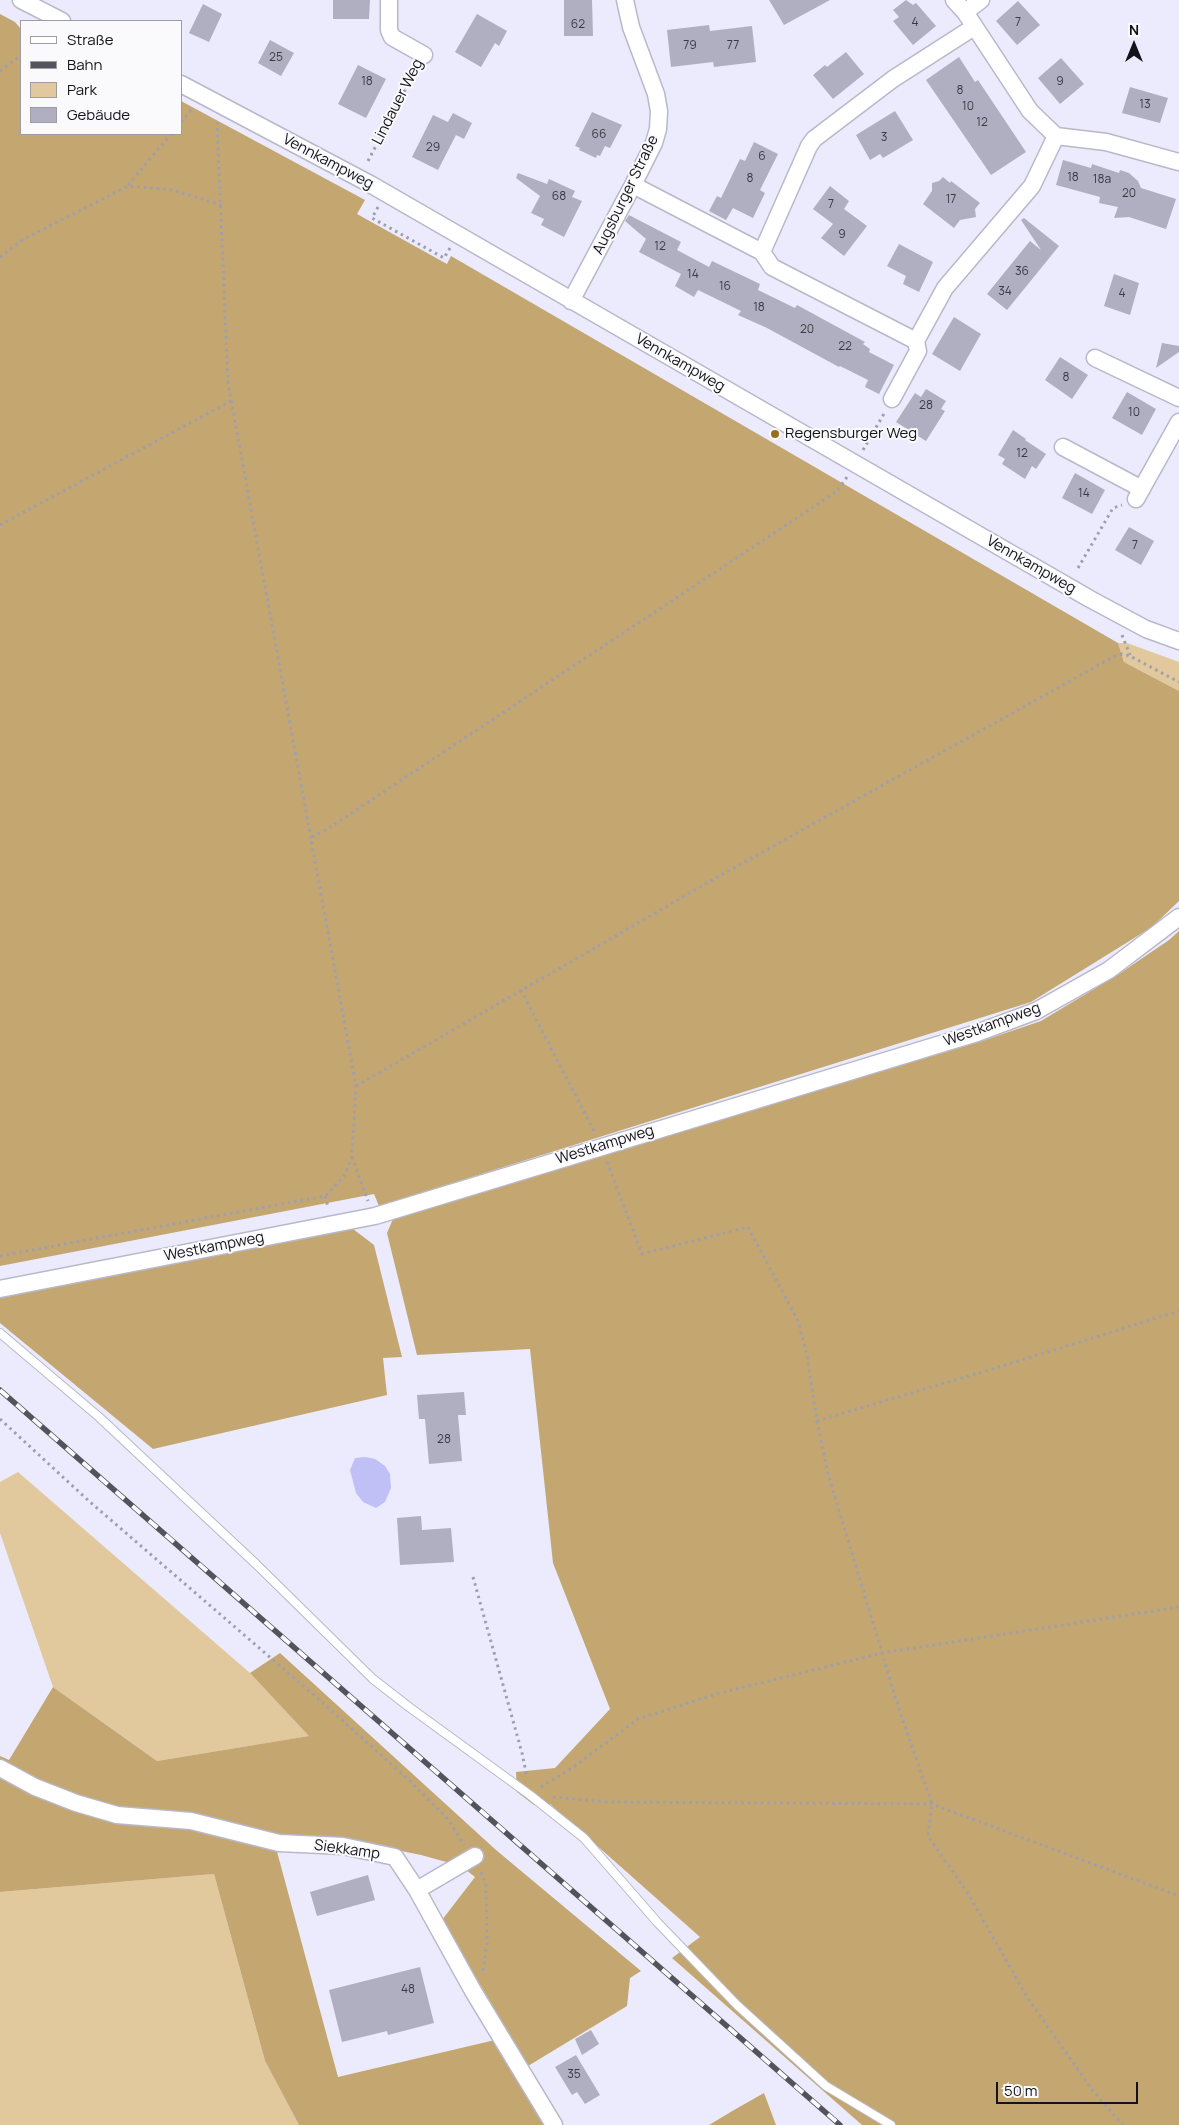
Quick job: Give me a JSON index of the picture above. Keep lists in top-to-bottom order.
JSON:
{
  "streets": {
    "street": [
      "Lindauer Weg",
      "Vennkampweg",
      "Augsburger Straße",
      "Westkampweg",
      "Siekkamp"
    ]
  },
  "crossings": [
    ["Vennkampweg", "Augsburger Straße"]
  ],
  "places": ["Regensburger Weg"],
  "house_numbers": [
    "4",
    "7",
    "62",
    "79",
    "77",
    "25",
    "18",
    "9",
    "8",
    "13",
    "10",
    "12",
    "66",
    "3",
    "29",
    "6",
    "18",
    "8",
    "18a",
    "20",
    "68",
    "17",
    "7",
    "9",
    "12",
    "36",
    "14",
    "16",
    "34",
    "4",
    "18",
    "20",
    "22",
    "8",
    "28",
    "10",
    "12",
    "14",
    "7",
    "28",
    "48",
    "35"
  ],
  "legend": [
    "Straße",
    "Bahn",
    "Park",
    "Gebäude"
  ],
  "scale_bar": "50 m",
  "north": "top"
}
